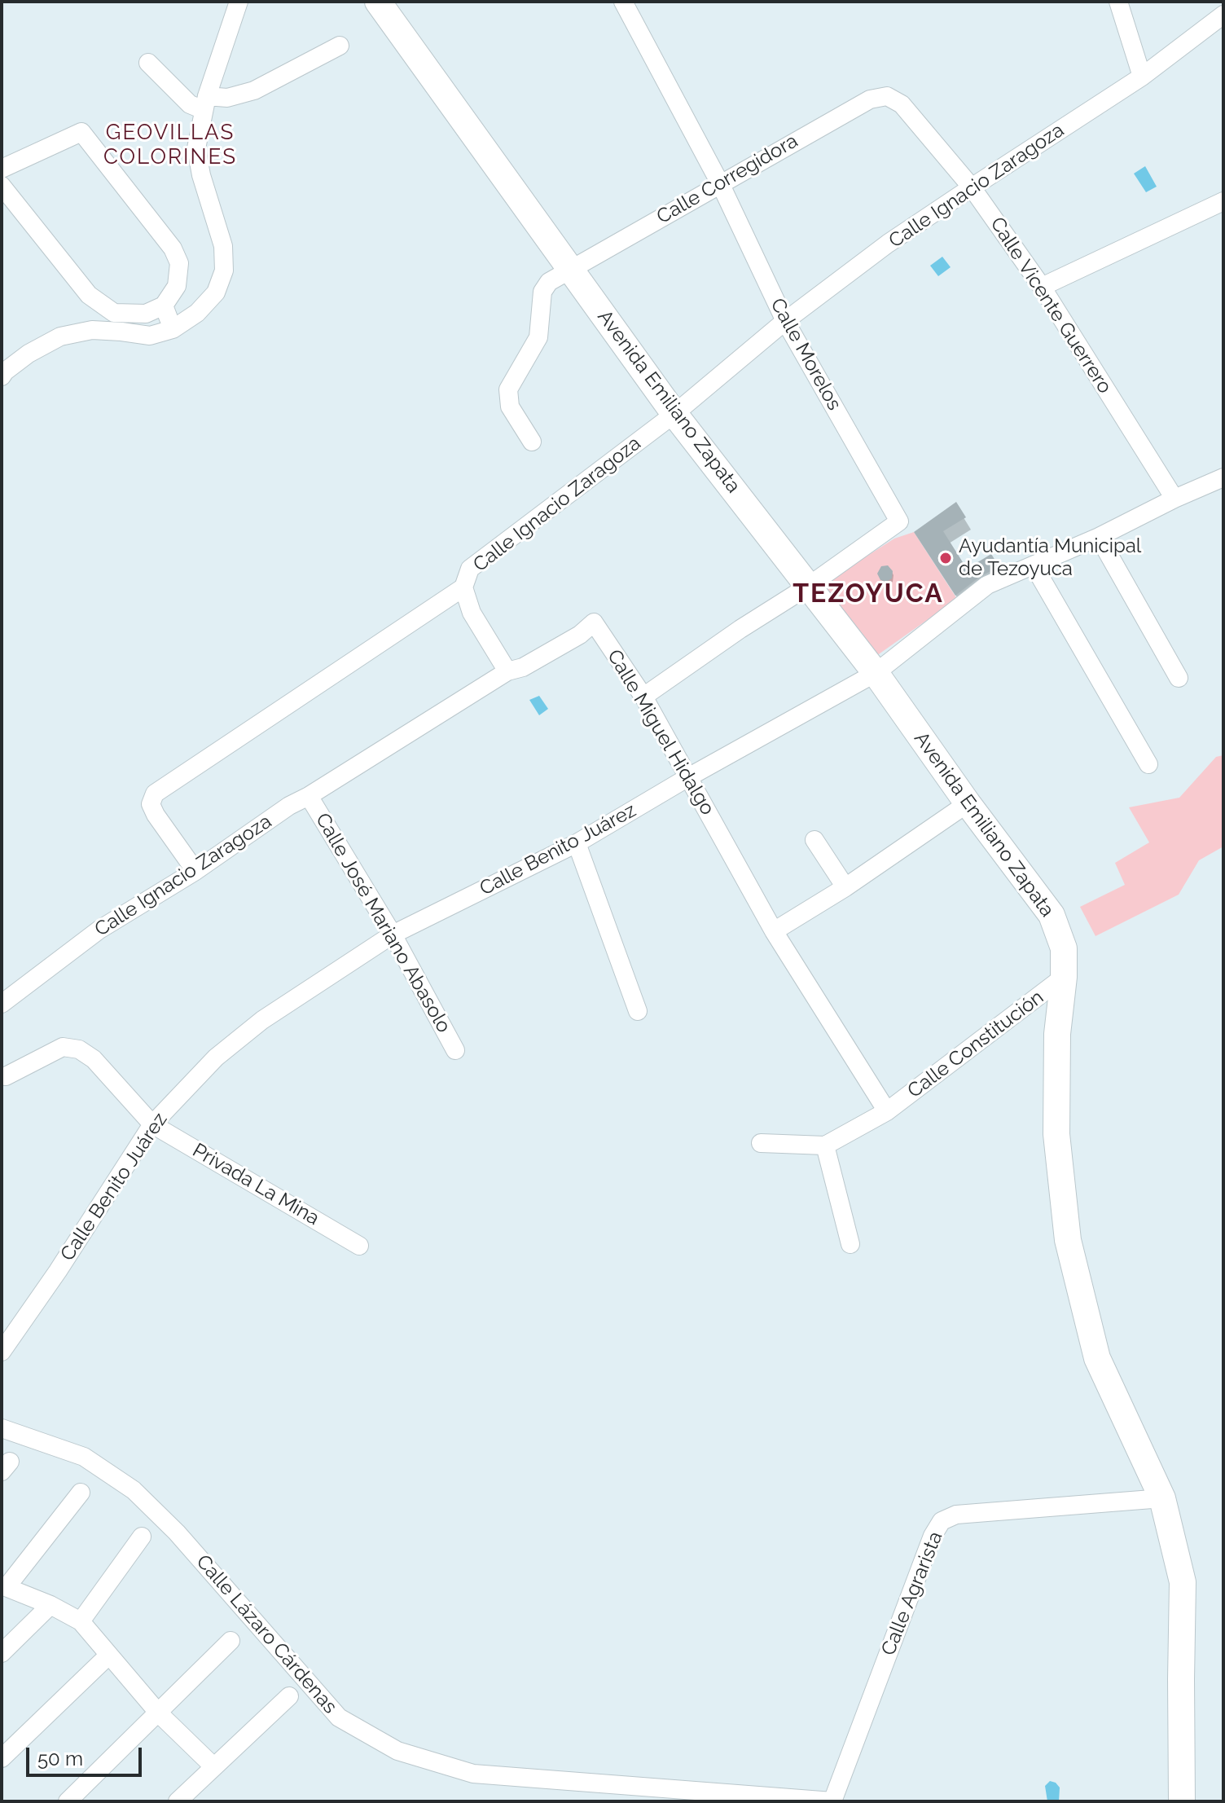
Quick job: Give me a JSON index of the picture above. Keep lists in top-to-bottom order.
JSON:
{
  "streets": {
    "street": [
      "Calle Corregidora",
      "Calle Ignacio Zaragoza",
      "Calle Vicente Guerrero",
      "Calle Morelos",
      "Avenida Emiliano Zapata",
      "Calle Miguel Hidalgo",
      "Calle Benito Juárez",
      "Calle José Mariano Abasolo",
      "Calle Constitución",
      "Privada La Mina",
      "Calle Agrarista",
      "Calle Lázaro Cárdenas"
    ]
  },
  "crossings": [
    ["Calle Corregidora", "Calle Vicente Guerrero"],
    ["Calle Corregidora", "Calle Morelos"],
    ["Calle Corregidora", "Avenida Emiliano Zapata"],
    ["Calle Ignacio Zaragoza", "Calle Vicente Guerrero"],
    ["Calle Ignacio Zaragoza", "Calle Morelos"],
    ["Calle Ignacio Zaragoza", "Avenida Emiliano Zapata"],
    ["Calle Ignacio Zaragoza", "Calle Miguel Hidalgo"],
    ["Calle Ignacio Zaragoza", "Calle José Mariano Abasolo"],
    ["Calle Vicente Guerrero", "Calle Benito Juárez"],
    ["Calle Morelos", "Avenida Emiliano Zapata"],
    ["Avenida Emiliano Zapata", "Calle Benito Juárez"],
    ["Avenida Emiliano Zapata", "Calle Constitución"],
    ["Avenida Emiliano Zapata", "Calle Agrarista"],
    ["Calle Miguel Hidalgo", "Calle Benito Juárez"],
    ["Calle Miguel Hidalgo", "Calle Constitución"],
    ["Calle Benito Juárez", "Calle José Mariano Abasolo"],
    ["Calle Benito Juárez", "Privada La Mina"],
    ["Calle Agrarista", "Calle Lázaro Cárdenas"]
  ],
  "districts": ["GEOVILLAS COLORINES", "TEZOYUCA"],
  "places": ["Ayudantía Municipal de Tezoyuca"],
  "scale_bar": "50 m"
}
